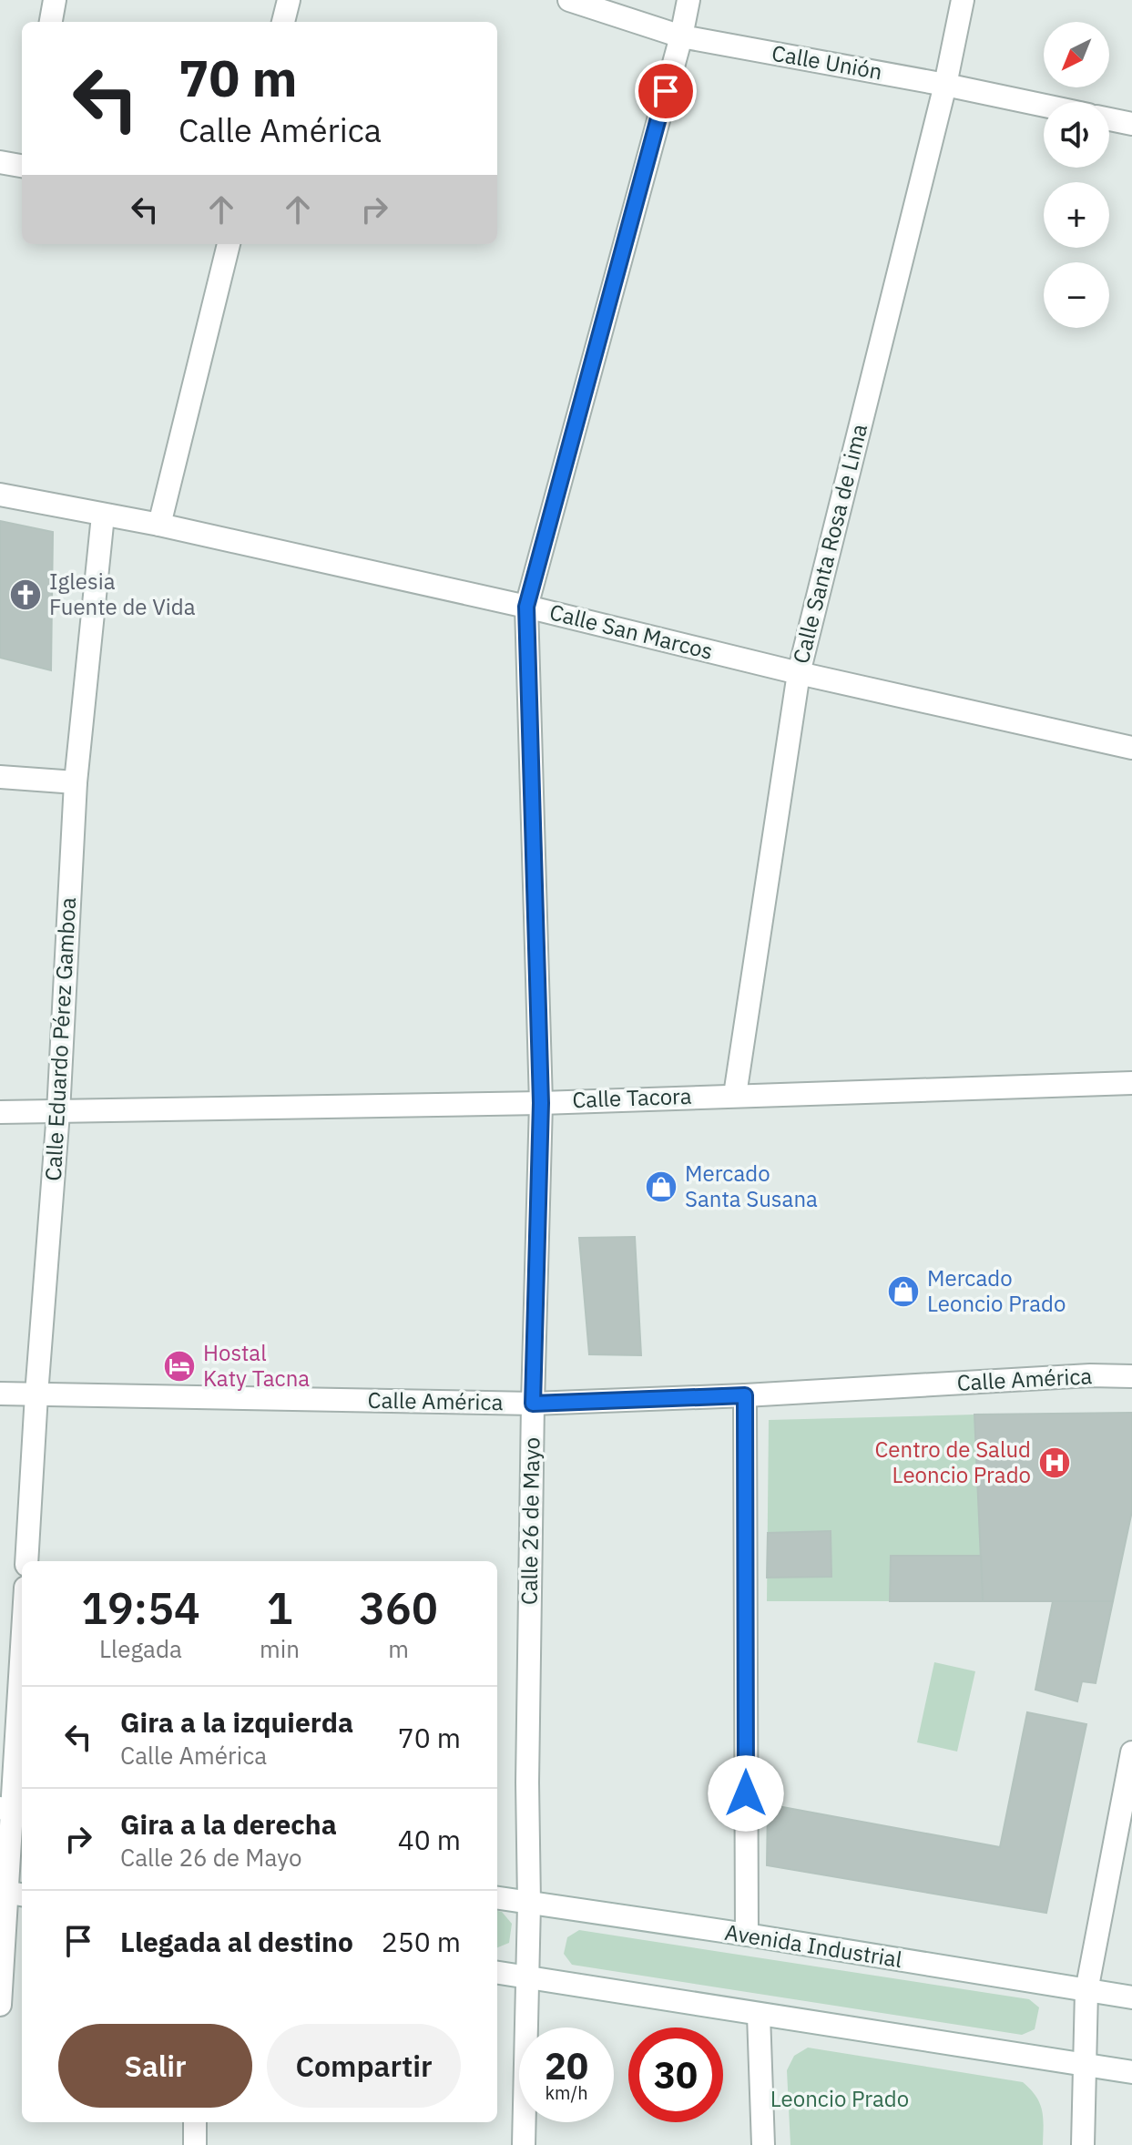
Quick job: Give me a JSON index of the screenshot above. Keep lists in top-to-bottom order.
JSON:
{
  "streets": {
    "street": [
      "Calle Unión",
      "Calle Santa Rosa de Lima",
      "Calle San Marcos",
      "Calle Eduardo Pérez Gamboa",
      "Calle Tacora",
      "Calle América",
      "Calle 26 de Mayo",
      "Avenida Industrial"
    ]
  },
  "crossings": [
    ["Calle Unión", "Calle Santa Rosa de Lima"],
    ["Calle Unión", "Calle 26 de Mayo"],
    ["Calle Santa Rosa de Lima", "Calle San Marcos"],
    ["Calle Santa Rosa de Lima", "Calle Tacora"],
    ["Calle San Marcos", "Calle Eduardo Pérez Gamboa"],
    ["Calle San Marcos", "Calle 26 de Mayo"],
    ["Calle Eduardo Pérez Gamboa", "Calle Tacora"],
    ["Calle Eduardo Pérez Gamboa", "Calle América"],
    ["Calle Tacora", "Calle 26 de Mayo"],
    ["Calle América", "Calle 26 de Mayo"],
    ["Calle 26 de Mayo", "Avenida Industrial"]
  ],
  "parks": ["Leoncio Prado"],
  "places": {
    "church": ["Iglesia Fuente de Vida"],
    "shop": ["Mercado Santa Susana", "Mercado Leoncio Prado"],
    "hotel": ["Hostal Katy Tacna"],
    "hospital": ["Centro de Salud Leoncio Prado"]
  },
  "north": "bottom left",
  "page": {
    "map_buttons": ["+", "−"],
    "turn": ["70 m", "Calle América"],
    "eta": [
      "19:54",
      "Llegada",
      "1",
      "min",
      "360",
      "m"
    ],
    "list": [
      {
        "name": "Gira a la izquierda",
        "note": "Calle América",
        "value": "70 m"
      },
      {
        "name": "Gira a la derecha",
        "note": "Calle 26 de Mayo",
        "value": "40 m"
      },
      {
        "name": "Llegada al destino",
        "value": "250 m"
      }
    ],
    "buttons": ["Salir", "Compartir"],
    "speed": "20 km/h",
    "limit": "30"
  }
}
